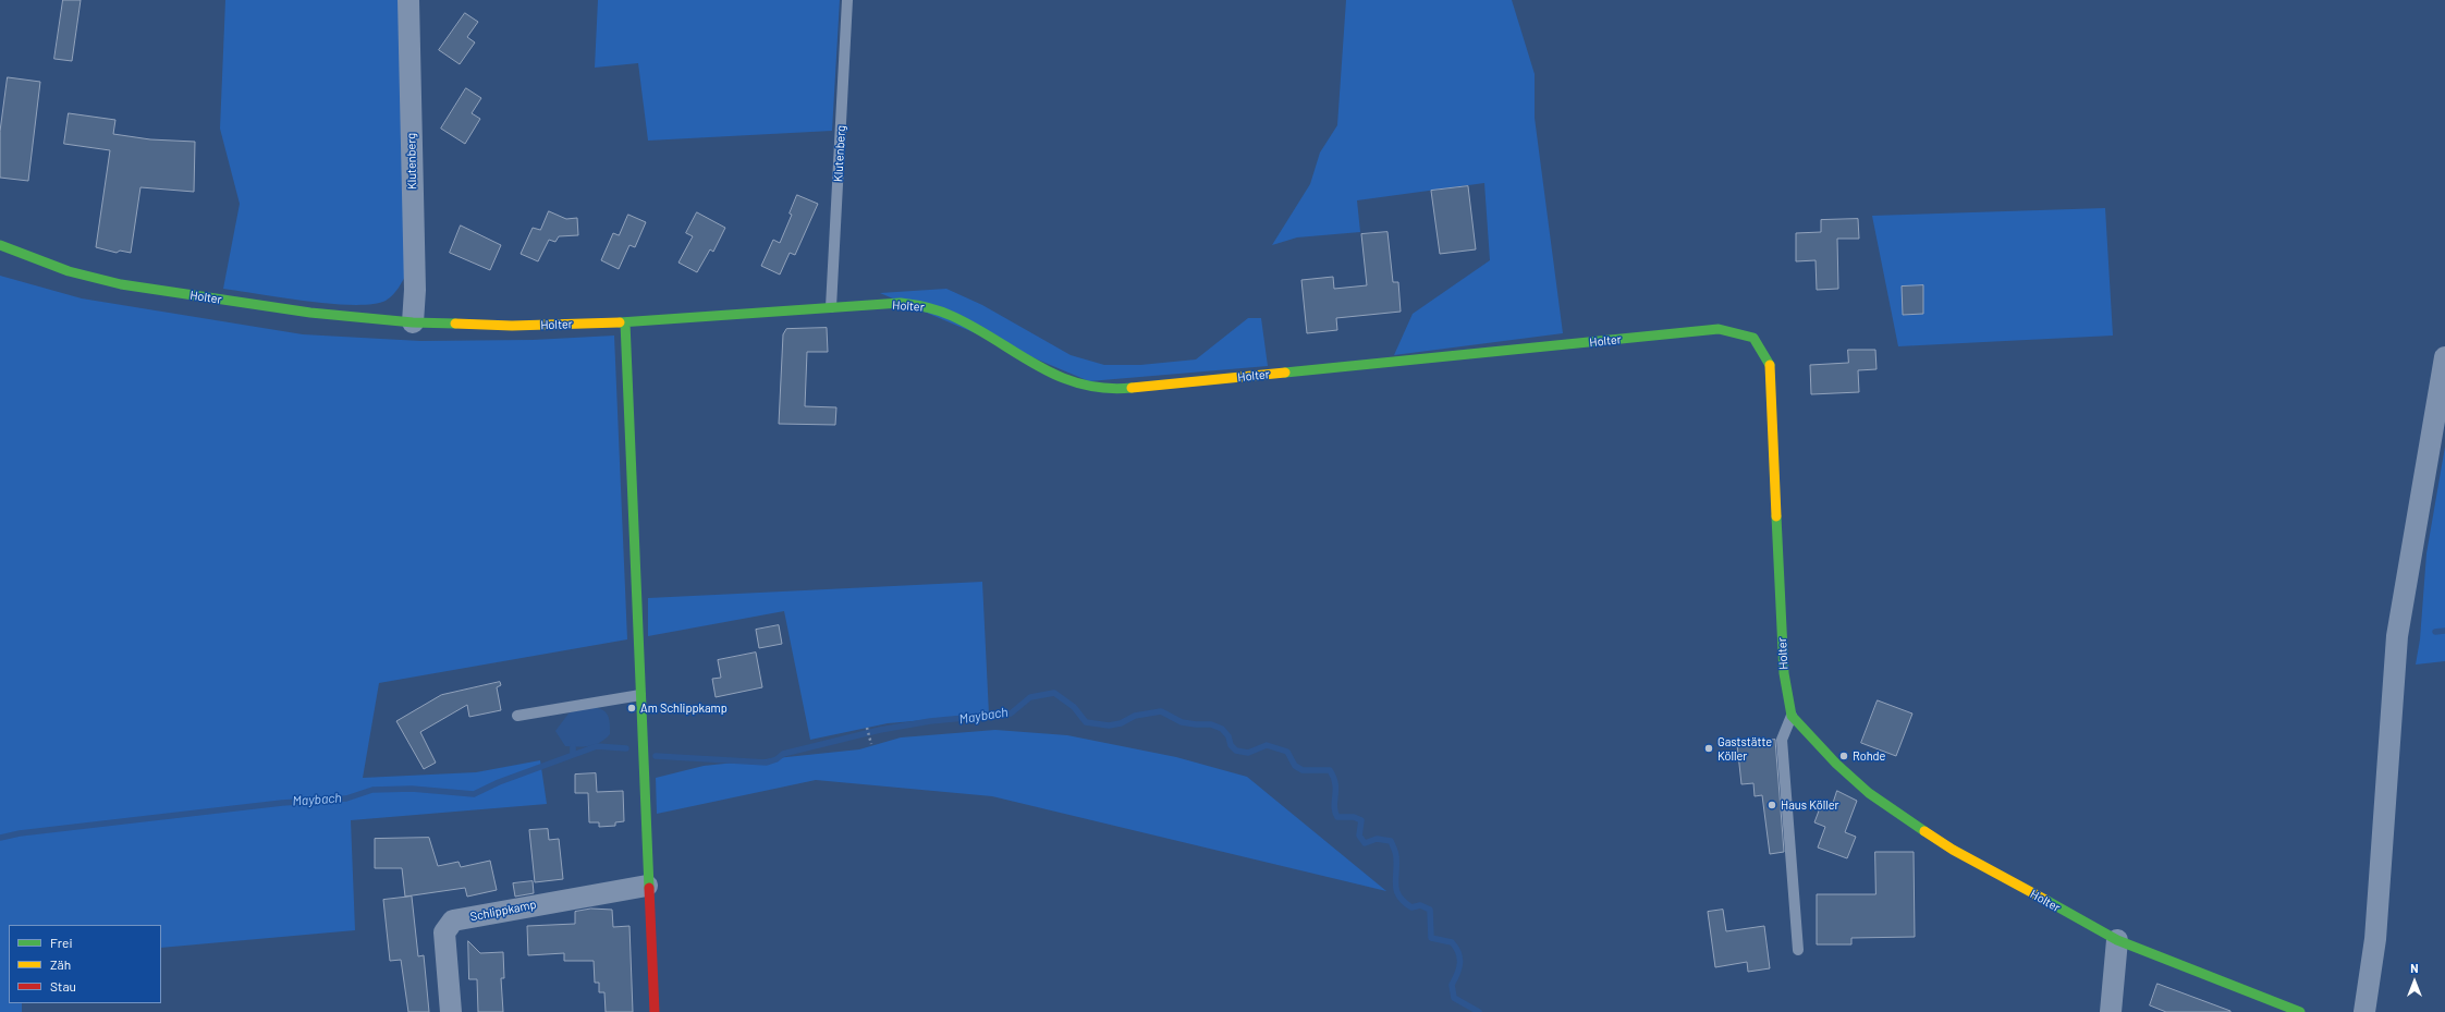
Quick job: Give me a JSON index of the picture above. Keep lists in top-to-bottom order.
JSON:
{
  "streets": {
    "street": ["Klutenberg", "Holter", "Schlippkamp"]
  },
  "crossings": [
    ["Klutenberg", "Holter"]
  ],
  "water": ["Maybach"],
  "places": [
    "Am Schlippkamp",
    "Gaststätte Köller",
    "Rohde",
    "Haus Köller"
  ],
  "legend": ["Frei", "Zäh", "Stau"],
  "north": "top"
}
